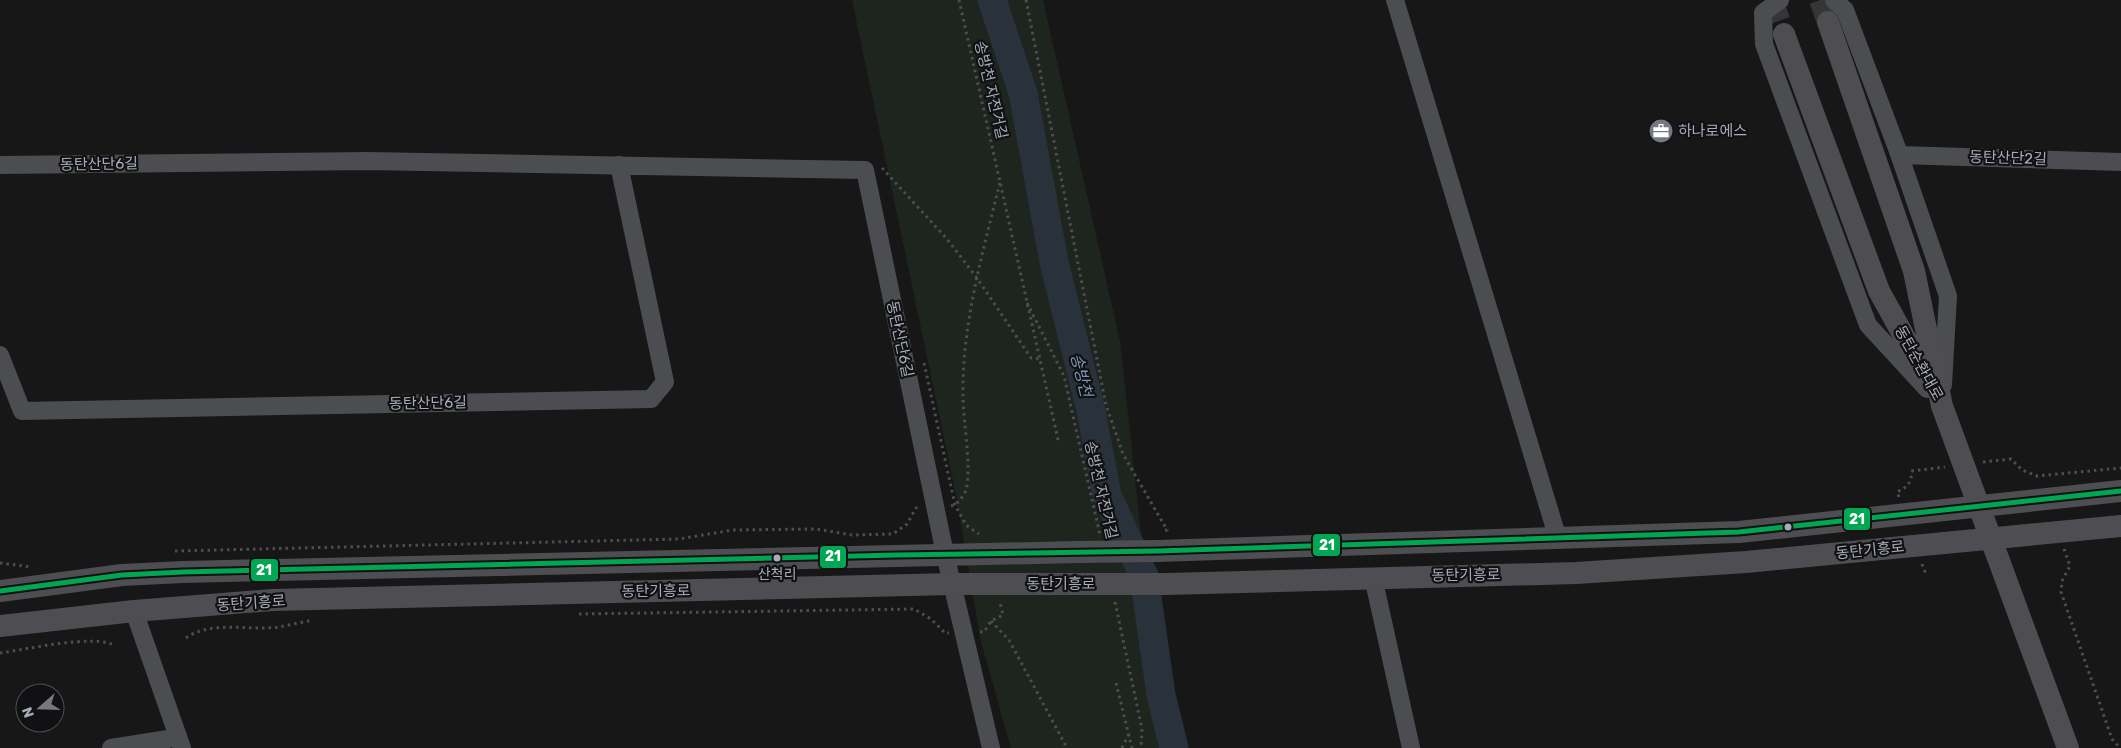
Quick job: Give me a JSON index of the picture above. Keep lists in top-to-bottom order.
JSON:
{
  "streets": {
    "main road": ["동탄순환대로", "동탄기흥로"],
    "street": ["동탄산단2길", "동탄산단6길"],
    "path": ["송방천 자전거길"]
  },
  "crossings": [
    ["동탄산단6길", "동탄기흥로"]
  ],
  "water": ["송방천"],
  "places": {
    "office": ["하나로에스"],
    "other": ["산척리"]
  },
  "lines": ["transit line 21"],
  "north": "left"
}
